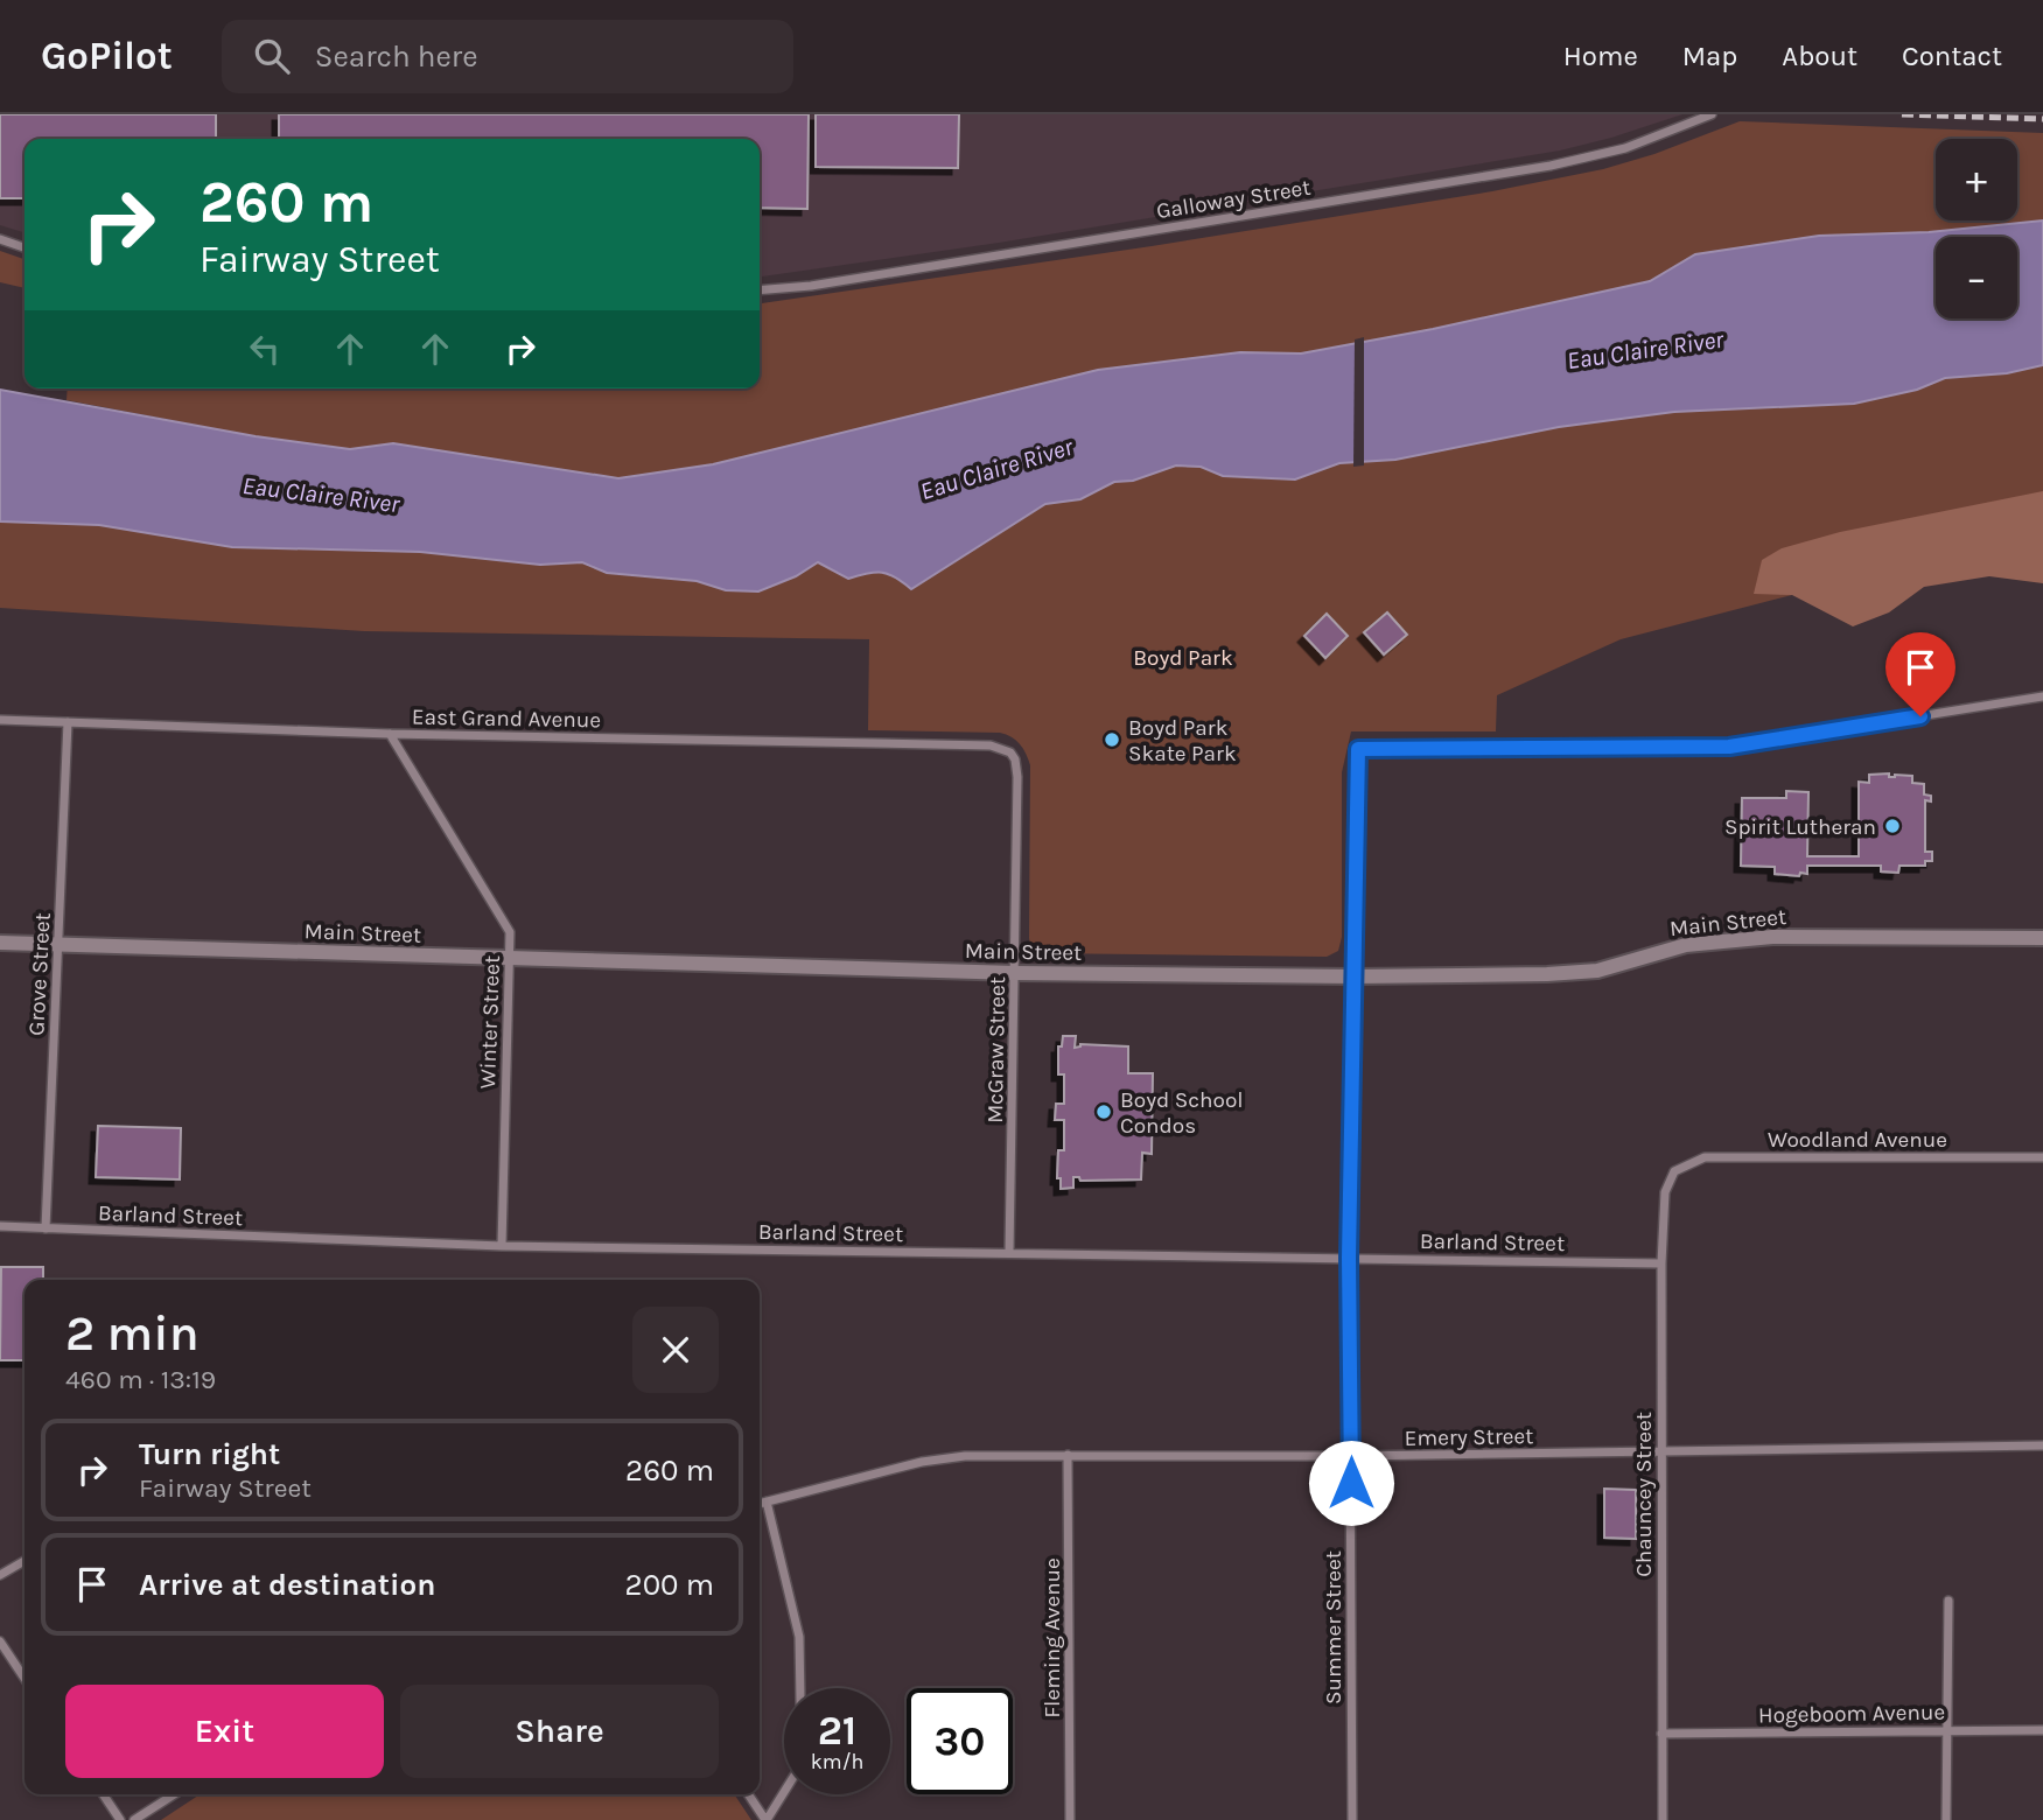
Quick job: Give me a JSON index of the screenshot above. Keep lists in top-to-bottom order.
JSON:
{
  "streets": {
    "street": [
      "Galloway Street",
      "East Grand Avenue",
      "Main Street",
      "Grove Street",
      "Winter Street",
      "McGraw Street",
      "Woodland Avenue",
      "Barland Street",
      "Emery Street",
      "Chauncey Street",
      "Summer Street",
      "Fleming Avenue",
      "Hogeboom Avenue"
    ]
  },
  "crossings": [
    ["East Grand Avenue", "Grove Street"],
    ["East Grand Avenue", "Winter Street"],
    ["East Grand Avenue", "McGraw Street"],
    ["Main Street", "Grove Street"],
    ["Main Street", "Winter Street"],
    ["Main Street", "McGraw Street"],
    ["Main Street", "Summer Street"],
    ["Grove Street", "Barland Street"],
    ["Winter Street", "Barland Street"],
    ["McGraw Street", "Barland Street"],
    ["Woodland Avenue", "Chauncey Street"],
    ["Barland Street", "Chauncey Street"],
    ["Barland Street", "Summer Street"],
    ["Emery Street", "Chauncey Street"],
    ["Emery Street", "Summer Street"],
    ["Emery Street", "Fleming Avenue"],
    ["Chauncey Street", "Hogeboom Avenue"]
  ],
  "water": ["Eau Claire River"],
  "parks": ["Boyd Park"],
  "places": ["Boyd Park Skate Park", "Spirit Lutheran", "Boyd School Condos"],
  "page": {
    "header": "GoPilot",
    "search": "Search here",
    "nav": [
      "Home",
      "Map",
      "About",
      "Contact"
    ],
    "map_buttons": ["+", "−"],
    "turn": ["260 m", "Fairway Street"],
    "heading": ["2 min", "460 m · 13:19"],
    "list": [
      {
        "name": "Turn right",
        "note": "Fairway Street",
        "value": "260 m"
      },
      {
        "name": "Arrive at destination",
        "value": "200 m"
      }
    ],
    "buttons": ["Exit", "Share"],
    "speed": "21 km/h",
    "limit": "30"
  }
}
